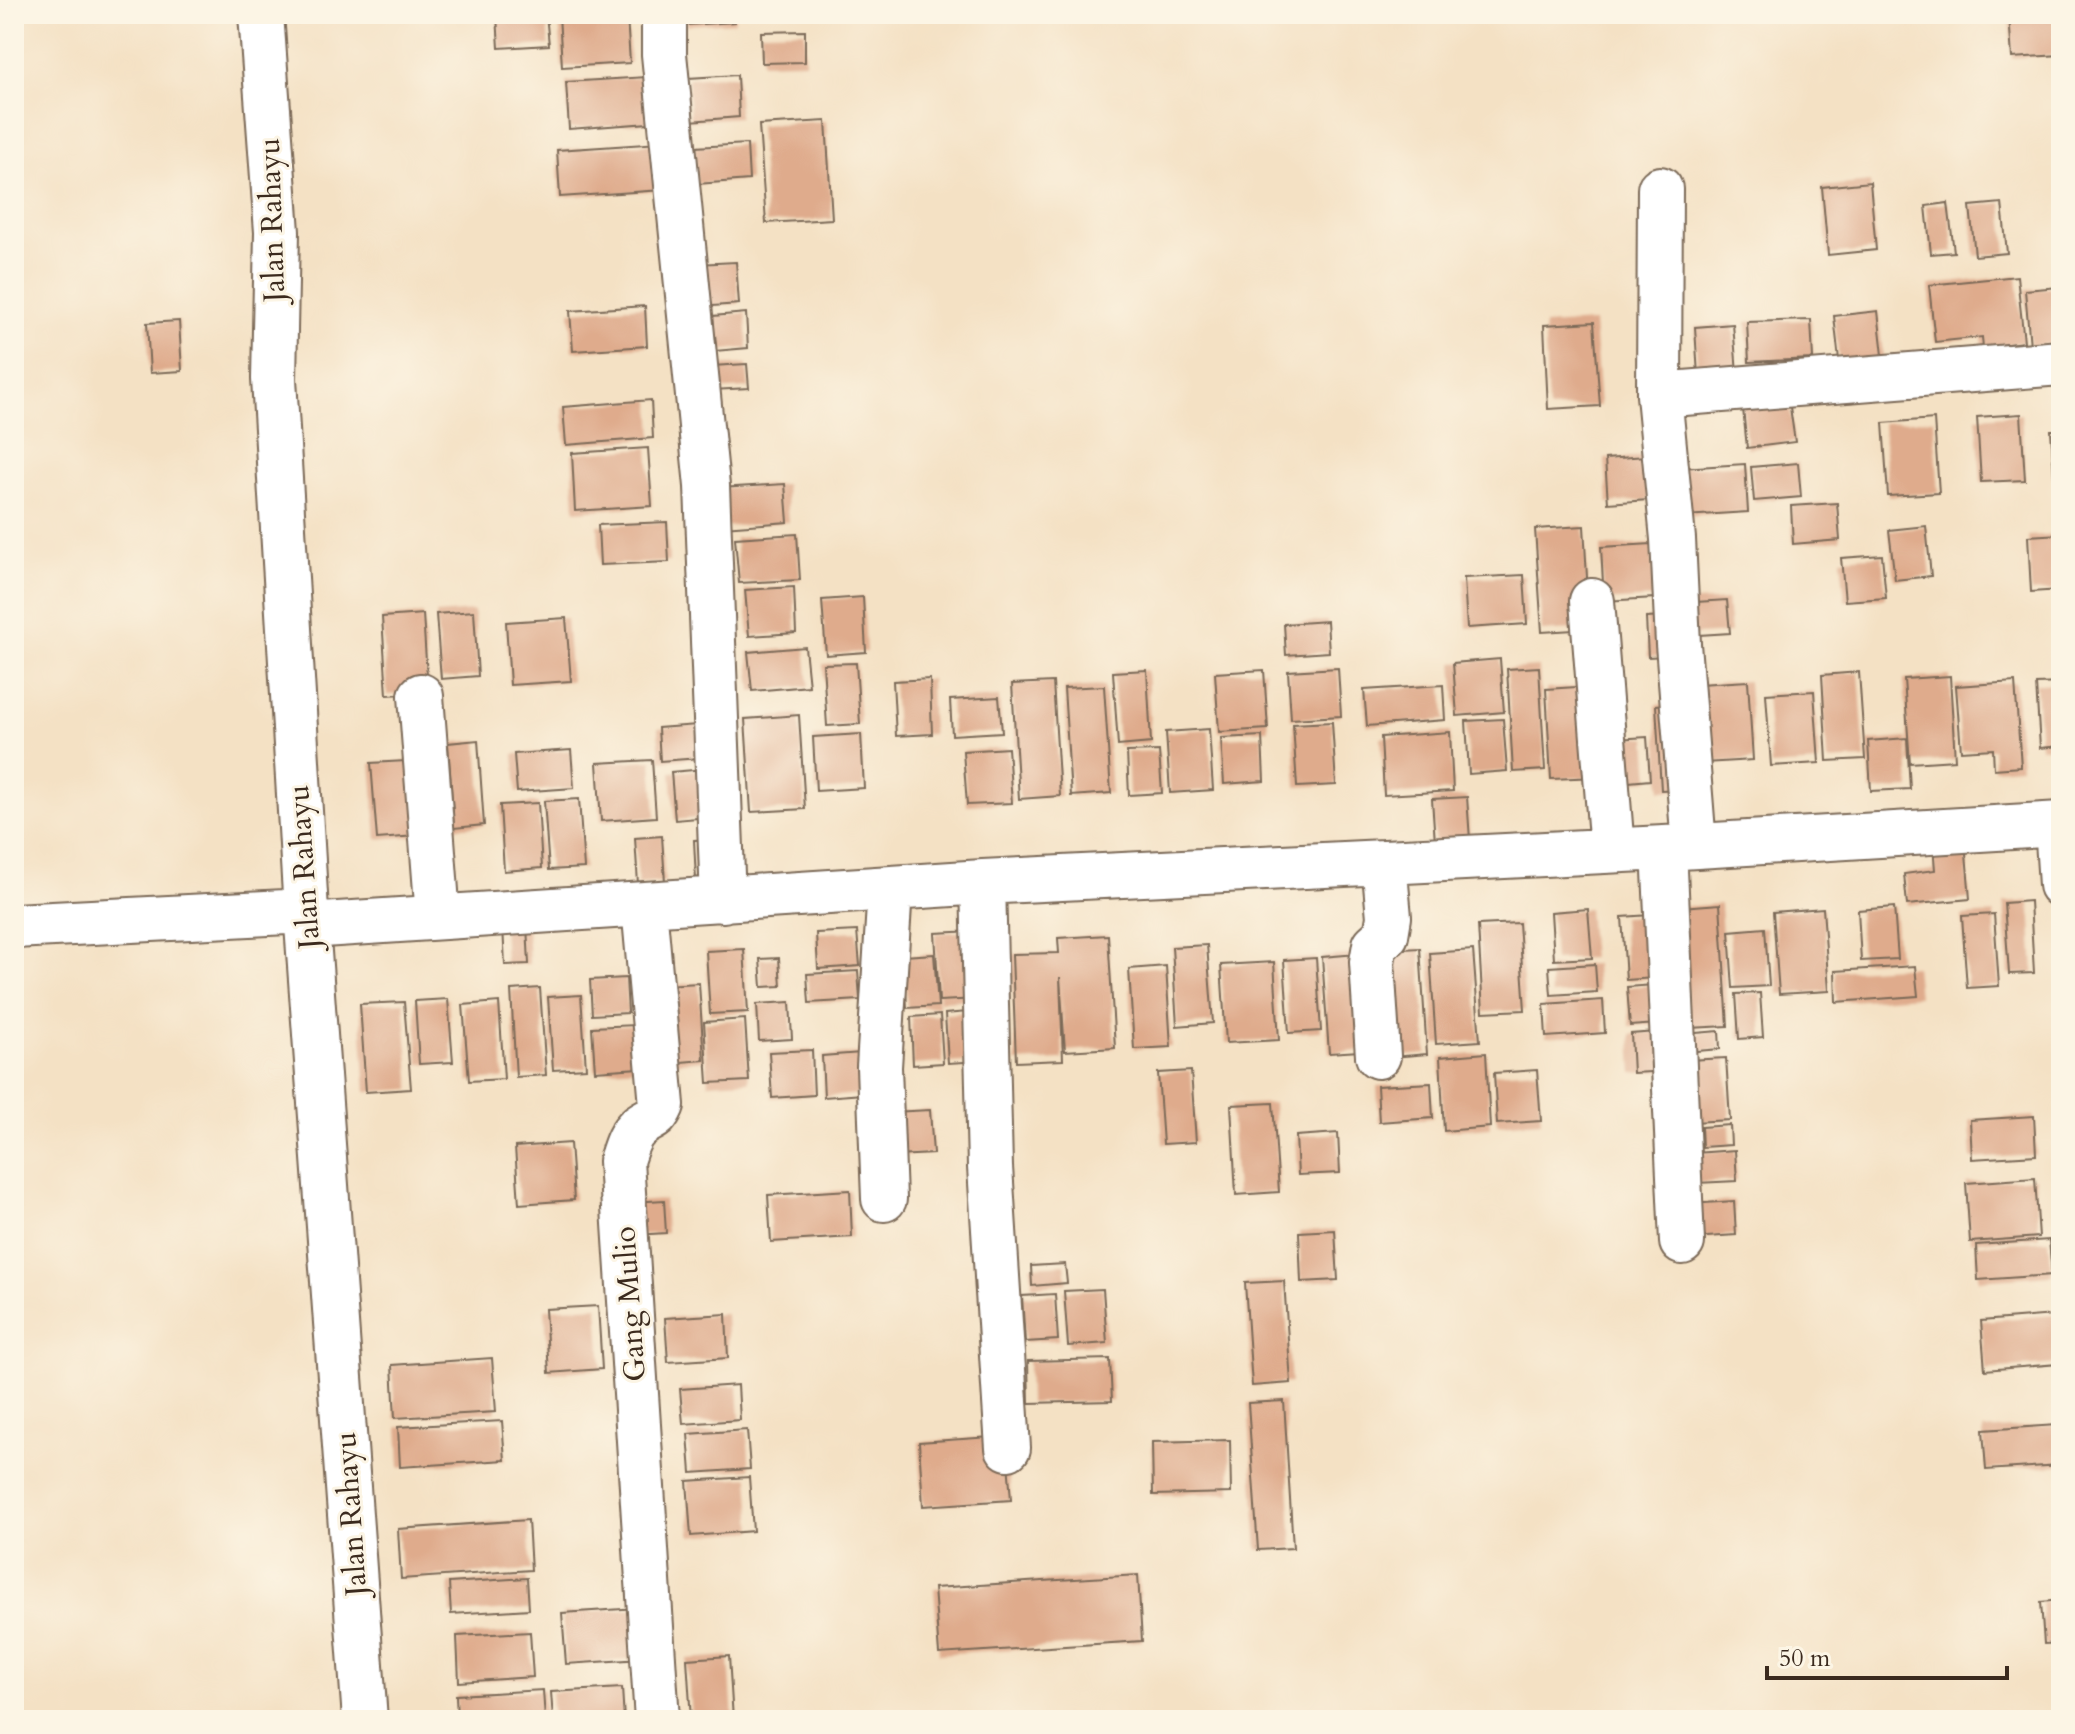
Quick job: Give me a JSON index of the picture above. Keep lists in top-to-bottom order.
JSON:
{
  "streets": {
    "street": ["Jalan Rahayu", "Gang Mulio"]
  },
  "scale_bar": "50 m"
}
